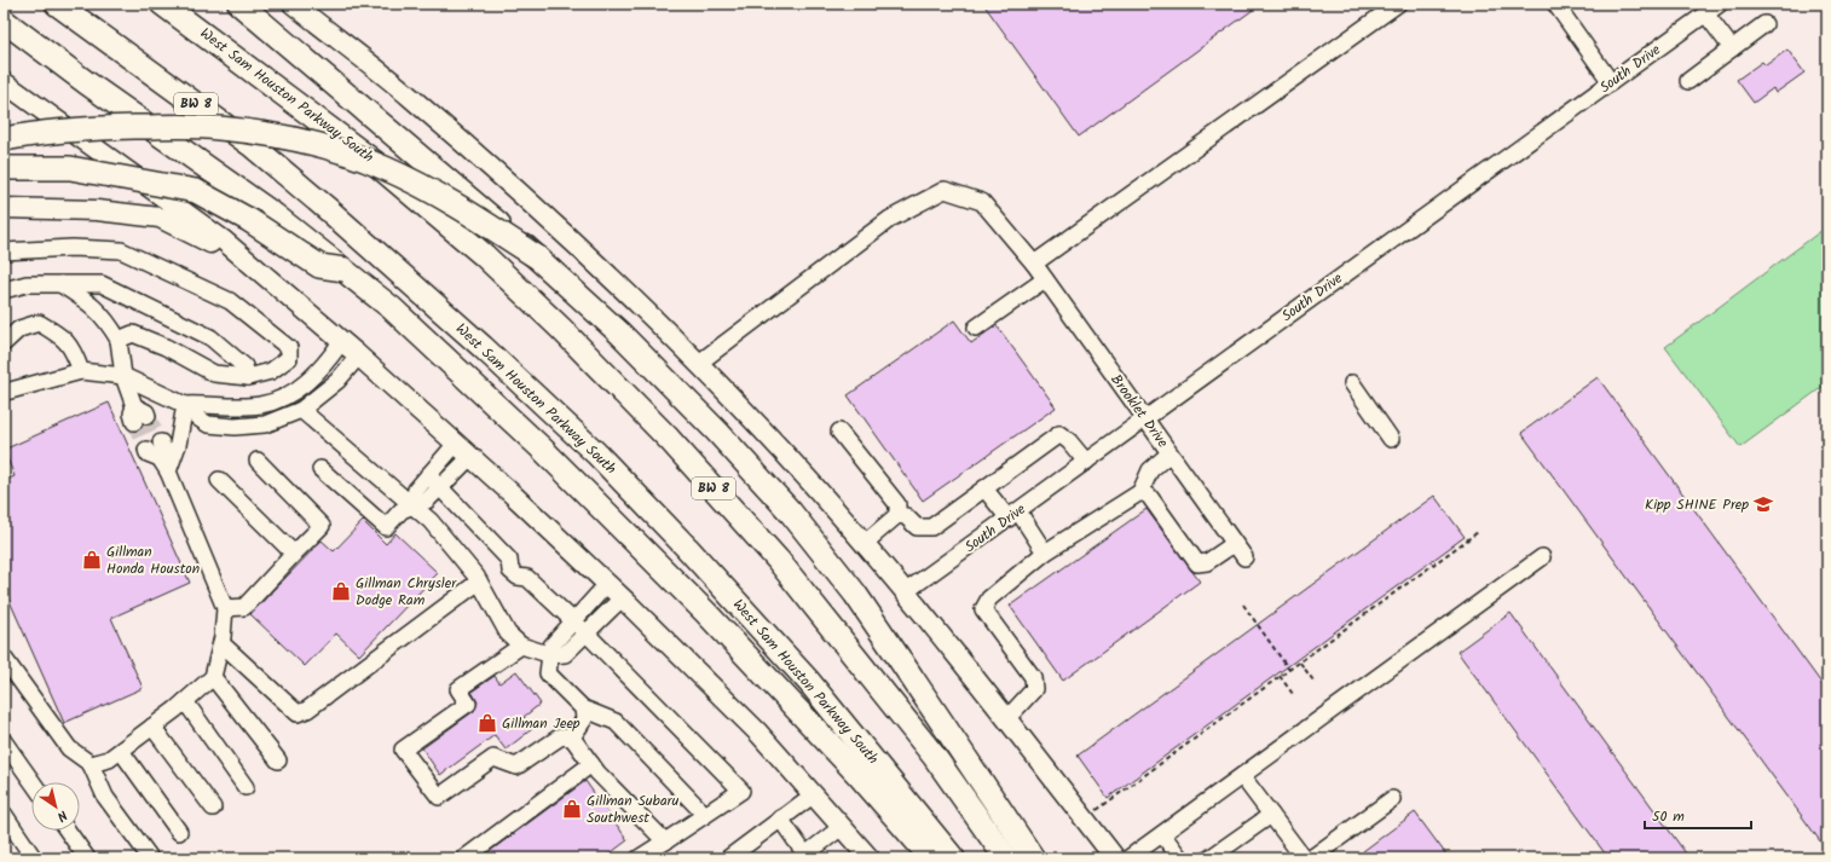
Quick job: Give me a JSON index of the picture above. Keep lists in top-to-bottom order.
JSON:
{
  "streets": {
    "highway": ["West Sam Houston Parkway South", "BW 8"],
    "street": ["South Drive", "Brooklet Drive"]
  },
  "crossings": [
    ["South Drive", "Brooklet Drive"]
  ],
  "places": {
    "school or university": ["Kipp SHINE Prep"],
    "shop": [
      "Gillman Honda Houston",
      "Gillman Chrysler Dodge Ram",
      "Gillman Jeep",
      "Gillman Subaru Southwest"
    ]
  },
  "scale_bar": "50 m",
  "north": "bottom right"
}
